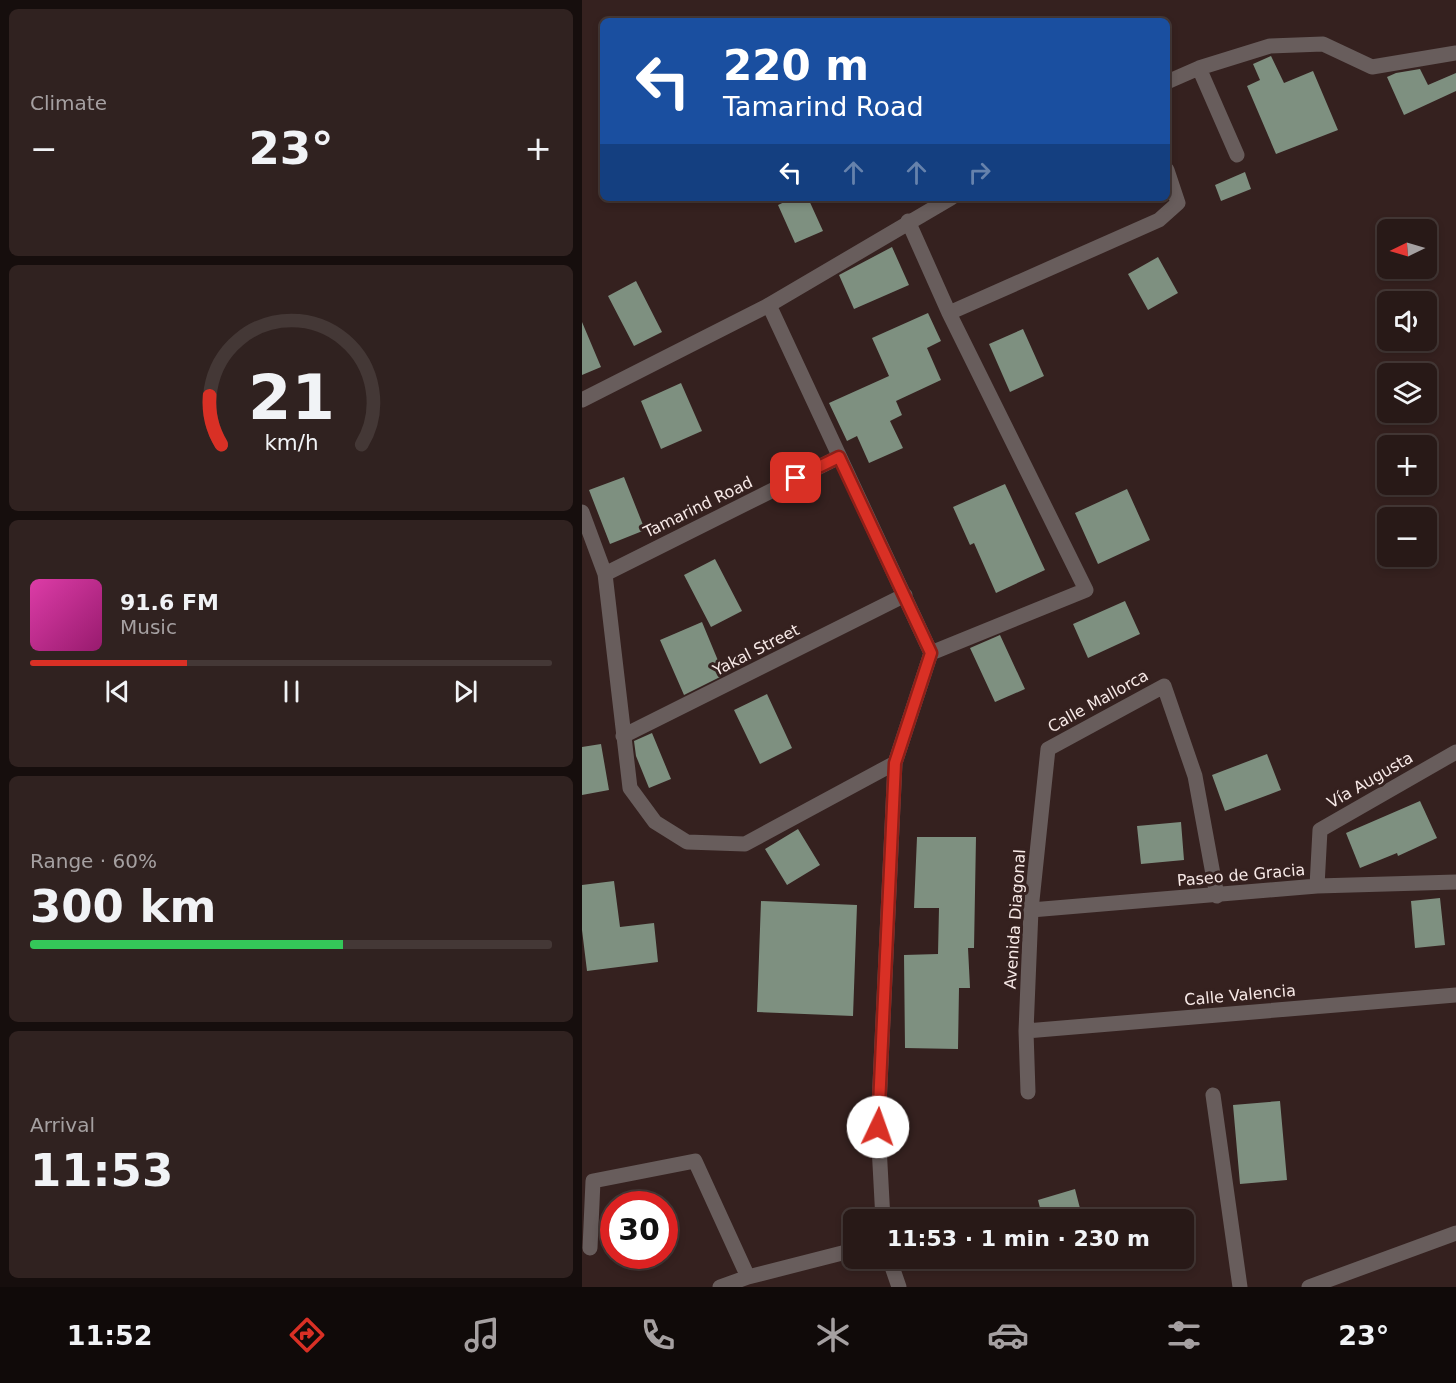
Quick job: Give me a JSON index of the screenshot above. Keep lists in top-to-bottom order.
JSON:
{
  "streets": {
    "street": [
      "Tamarind Road",
      "Yakal Street",
      "Calle Mallorca",
      "Vía Augusta",
      "Paseo de Gracia",
      "Avenida Diagonal",
      "Calle Valencia"
    ]
  },
  "crossings": [
    ["Calle Mallorca", "Paseo de Gracia"],
    ["Calle Mallorca", "Avenida Diagonal"],
    ["Vía Augusta", "Paseo de Gracia"],
    ["Paseo de Gracia", "Avenida Diagonal"],
    ["Avenida Diagonal", "Calle Valencia"]
  ],
  "north": "left",
  "page": {
    "tile": [
      "Climate",
      ["Range · 60%", "300 km"],
      ["Arrival", "11:53"]
    ],
    "turn": ["220 m", "Tamarind Road"],
    "heat": ["−", "23°", "+"],
    "map_buttons": ["+", "−"],
    "song": ["91.6 FM", "Music"],
    "limit": "30",
    "trip": "11:53 · 1 min · 230 m",
    "tabs": ["11:52", "23°"],
    "gauge": ["21", "km/h"]
  }
}
